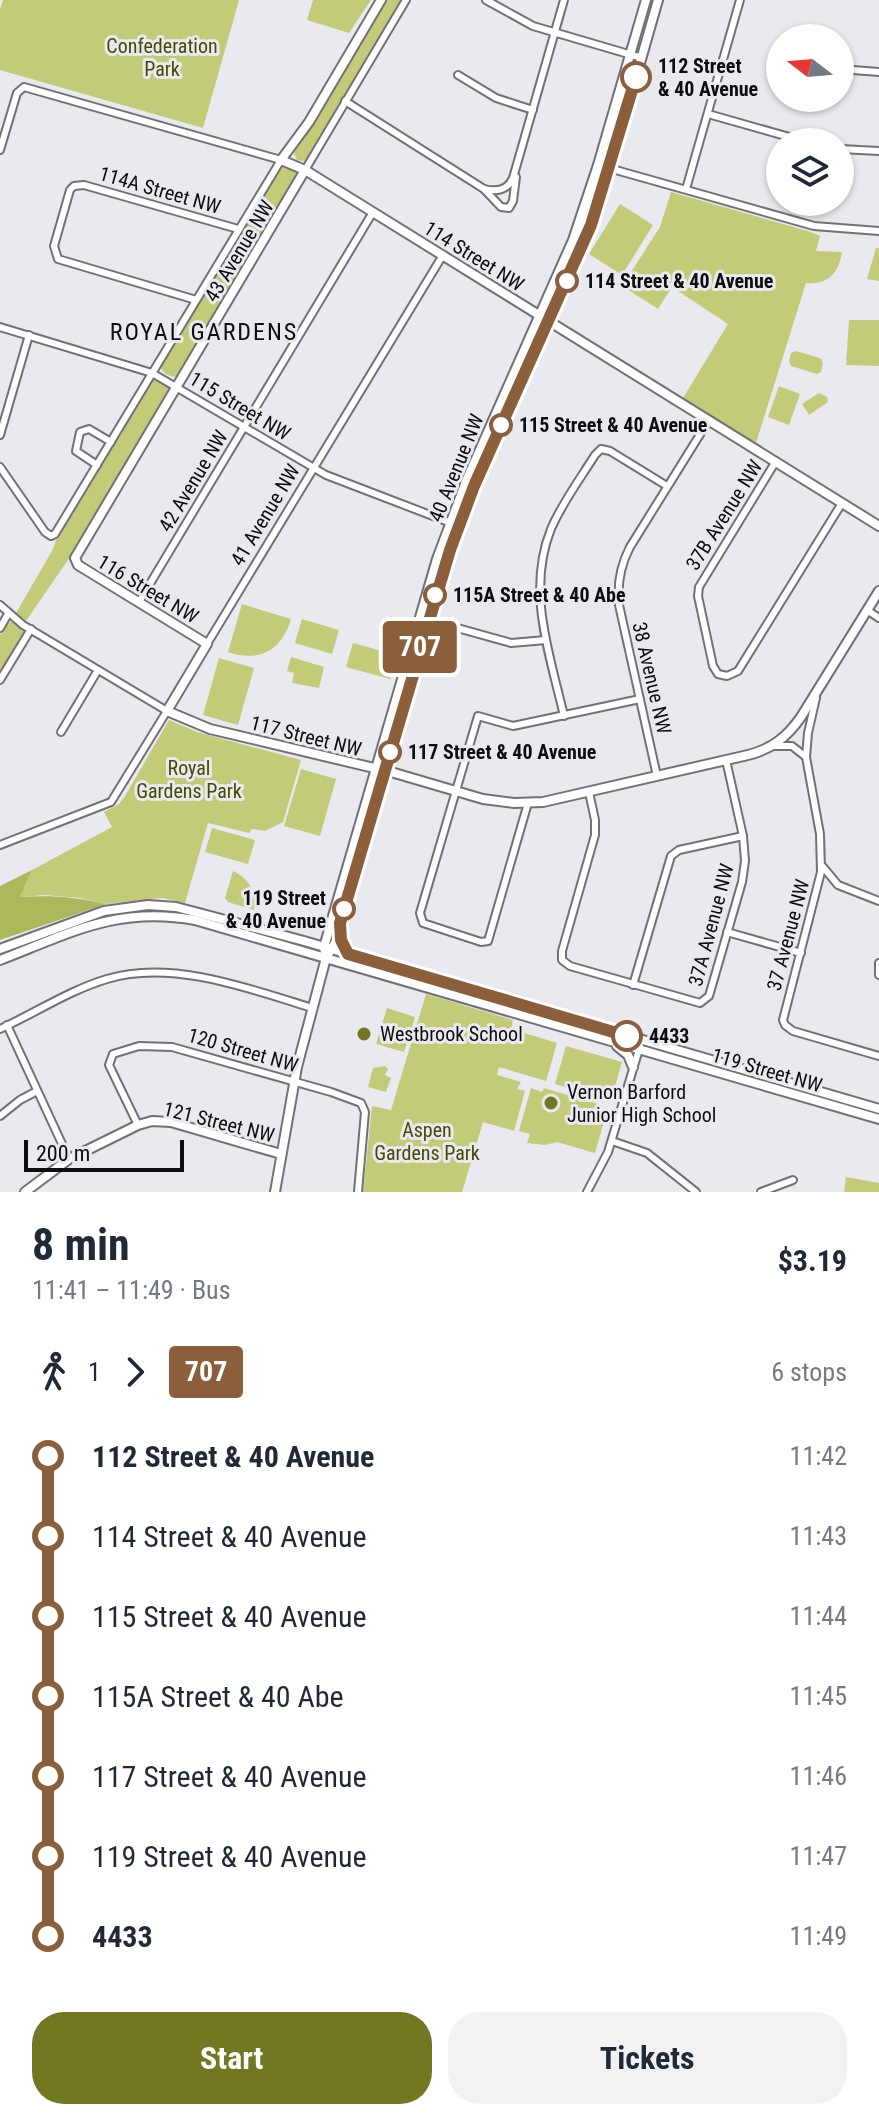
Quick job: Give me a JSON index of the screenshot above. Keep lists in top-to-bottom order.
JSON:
{
  "streets": {
    "street": [
      "114A Street NW",
      "43 Avenue NW",
      "114 Street NW",
      "115 Street NW",
      "40 Avenue NW",
      "42 Avenue NW",
      "41 Avenue NW",
      "37B Avenue NW",
      "116 Street NW",
      "38 Avenue NW",
      "117 Street NW",
      "37A Avenue NW",
      "37 Avenue NW",
      "120 Street NW",
      "119 Street NW",
      "121 Street NW"
    ]
  },
  "crossings": [
    ["114A Street NW", "43 Avenue NW"],
    ["43 Avenue NW", "114 Street NW"],
    ["43 Avenue NW", "115 Street NW"],
    ["43 Avenue NW", "116 Street NW"],
    ["114 Street NW", "40 Avenue NW"],
    ["114 Street NW", "42 Avenue NW"],
    ["114 Street NW", "41 Avenue NW"],
    ["114 Street NW", "37B Avenue NW"],
    ["114 Street NW", "38 Avenue NW"],
    ["115 Street NW", "40 Avenue NW"],
    ["115 Street NW", "42 Avenue NW"],
    ["115 Street NW", "41 Avenue NW"],
    ["40 Avenue NW", "117 Street NW"],
    ["40 Avenue NW", "120 Street NW"],
    ["40 Avenue NW", "119 Street NW"],
    ["40 Avenue NW", "121 Street NW"],
    ["42 Avenue NW", "116 Street NW"],
    ["41 Avenue NW", "116 Street NW"],
    ["41 Avenue NW", "117 Street NW"],
    ["38 Avenue NW", "117 Street NW"],
    ["117 Street NW", "37A Avenue NW"],
    ["117 Street NW", "37 Avenue NW"],
    ["120 Street NW", "121 Street NW"]
  ],
  "districts": ["ROYAL GARDENS"],
  "parks": ["Confederation Park", "Royal Gardens Park", "Aspen Gardens Park"],
  "places": [
    "112 Street & 40 Avenue",
    "114 Street & 40 Avenue",
    "115 Street & 40 Avenue",
    "115A Street & 40 Abe",
    "117 Street & 40 Avenue",
    "119 Street & 40 Avenue",
    "Westbrook School",
    "4433",
    "Vernon Barford Junior High School"
  ],
  "lines": ["bus line 707"],
  "scale_bar": "200 m",
  "north": "left",
  "page": {
    "on_map": "707",
    "scale": "200 m",
    "heading": ["8 min", "11:41 – 11:49 · Bus", "$3.19"],
    "legs": ["1", "707", "6 stops"],
    "list": [
      {
        "name": "112 Street & 40 Avenue",
        "value": "11:42"
      },
      {
        "name": "114 Street & 40 Avenue",
        "value": "11:43"
      },
      {
        "name": "115 Street & 40 Avenue",
        "value": "11:44"
      },
      {
        "name": "115A Street & 40 Abe",
        "value": "11:45"
      },
      {
        "name": "117 Street & 40 Avenue",
        "value": "11:46"
      },
      {
        "name": "119 Street & 40 Avenue",
        "value": "11:47"
      },
      {
        "name": "4433",
        "value": "11:49"
      }
    ],
    "buttons": ["Start", "Tickets"]
  }
}
